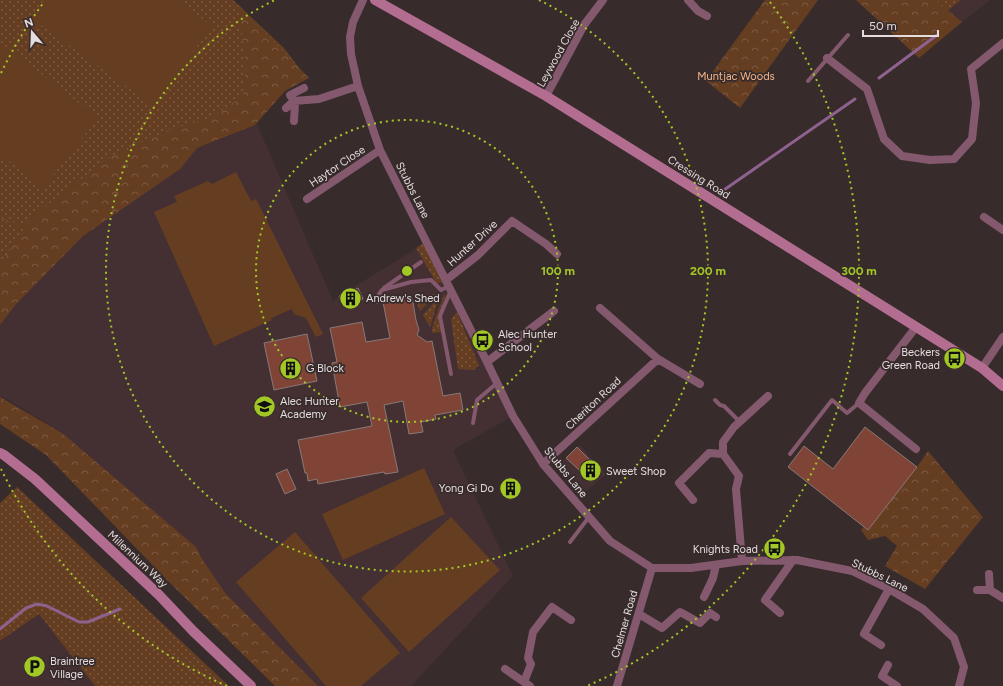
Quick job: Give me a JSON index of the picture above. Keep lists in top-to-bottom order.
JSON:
{
  "streets": {
    "street": [
      "Leywood Close",
      "Haytor Close",
      "Cressing Road",
      "Stubbs Lane",
      "Hunter Drive",
      "Cheriton Road",
      "Millennium Way",
      "Chelmer Road"
    ]
  },
  "crossings": [
    ["Leywood Close", "Cressing Road"],
    ["Haytor Close", "Stubbs Lane"],
    ["Stubbs Lane", "Hunter Drive"],
    ["Stubbs Lane", "Cheriton Road"],
    ["Stubbs Lane", "Chelmer Road"]
  ],
  "parks": ["Muntjac Woods"],
  "places": {
    "building": [
      "Andrew's Shed",
      "G Block",
      "Sweet Shop",
      "Yong Gi Do"
    ],
    "bus stop": ["Alec Hunter School", "Beckers Green Road", "Knights Road"],
    "school or university": ["Alec Hunter Academy"],
    "parking": ["Braintree Village"]
  },
  "scale_bar": "50 m",
  "north": "top",
  "rings": ["100 m", "200 m", "300 m"]
}
